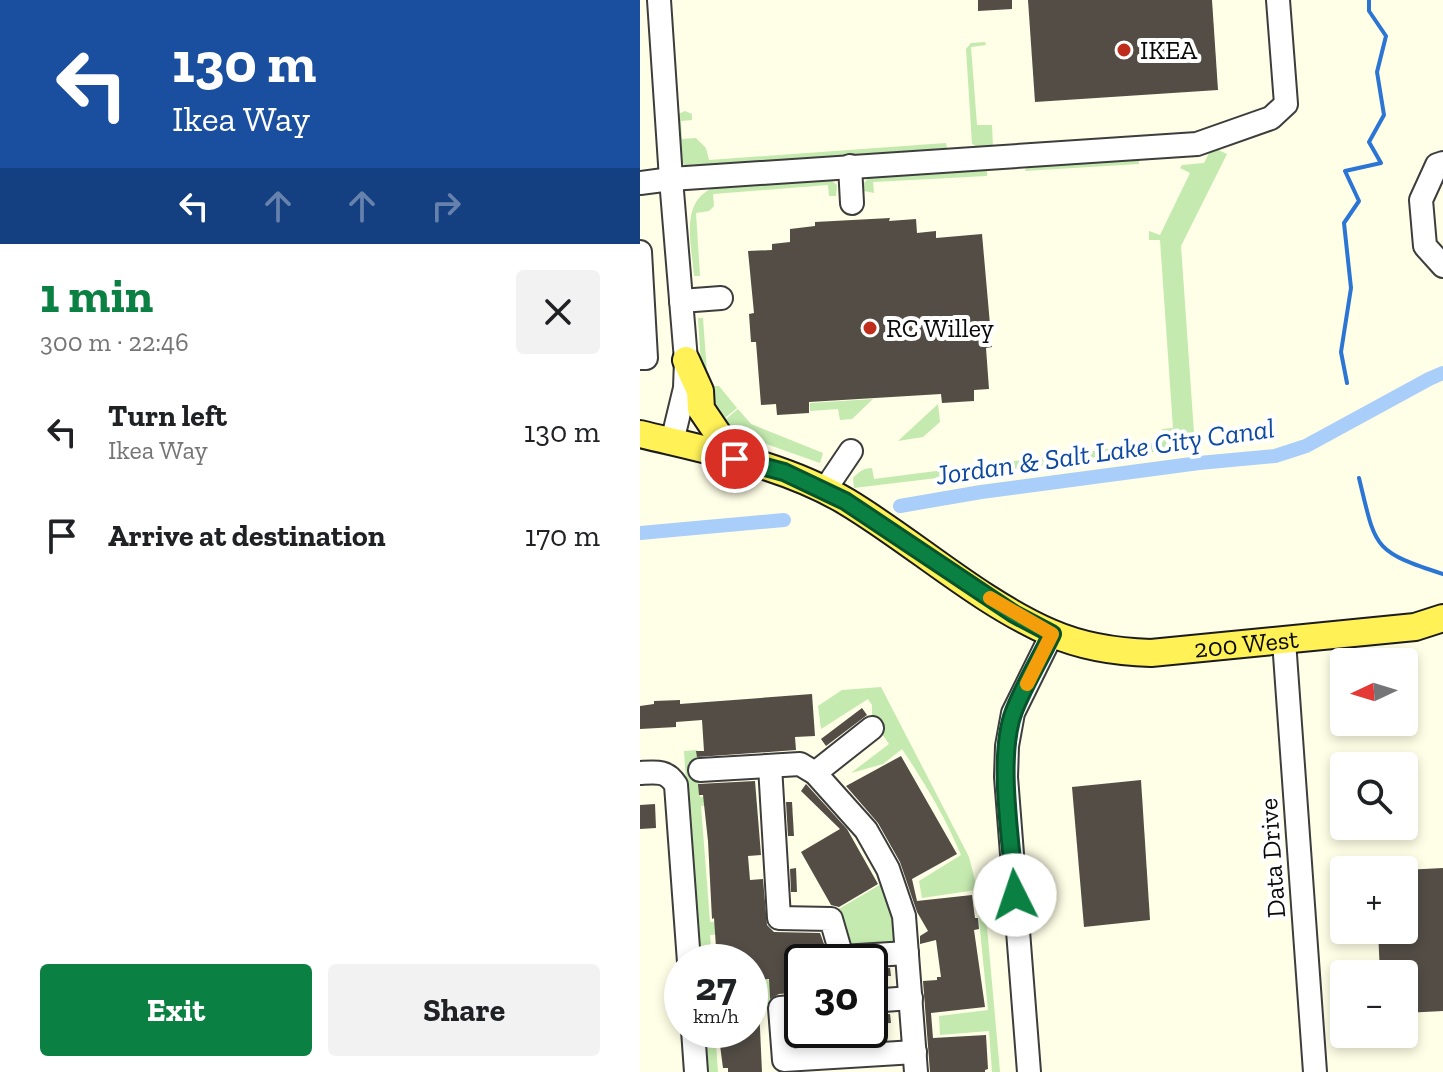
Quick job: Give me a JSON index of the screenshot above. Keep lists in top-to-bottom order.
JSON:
{
  "streets": {
    "main road": ["200 West"],
    "street": ["Data Drive"]
  },
  "crossings": [
    ["200 West", "Data Drive"]
  ],
  "water": ["Jordan & Salt Lake City Canal"],
  "places": ["IKEA", "RC Willey"],
  "north": "left",
  "page": {
    "turn": ["130 m", "Ikea Way"],
    "heading": ["1 min", "300 m · 22:46"],
    "list": [
      {
        "name": "Turn left",
        "note": "Ikea Way",
        "value": "130 m"
      },
      {
        "name": "Arrive at destination",
        "value": "170 m"
      }
    ],
    "map_buttons": ["+", "−"],
    "speed": "27 km/h",
    "limit": "30",
    "buttons": ["Exit", "Share"]
  }
}
